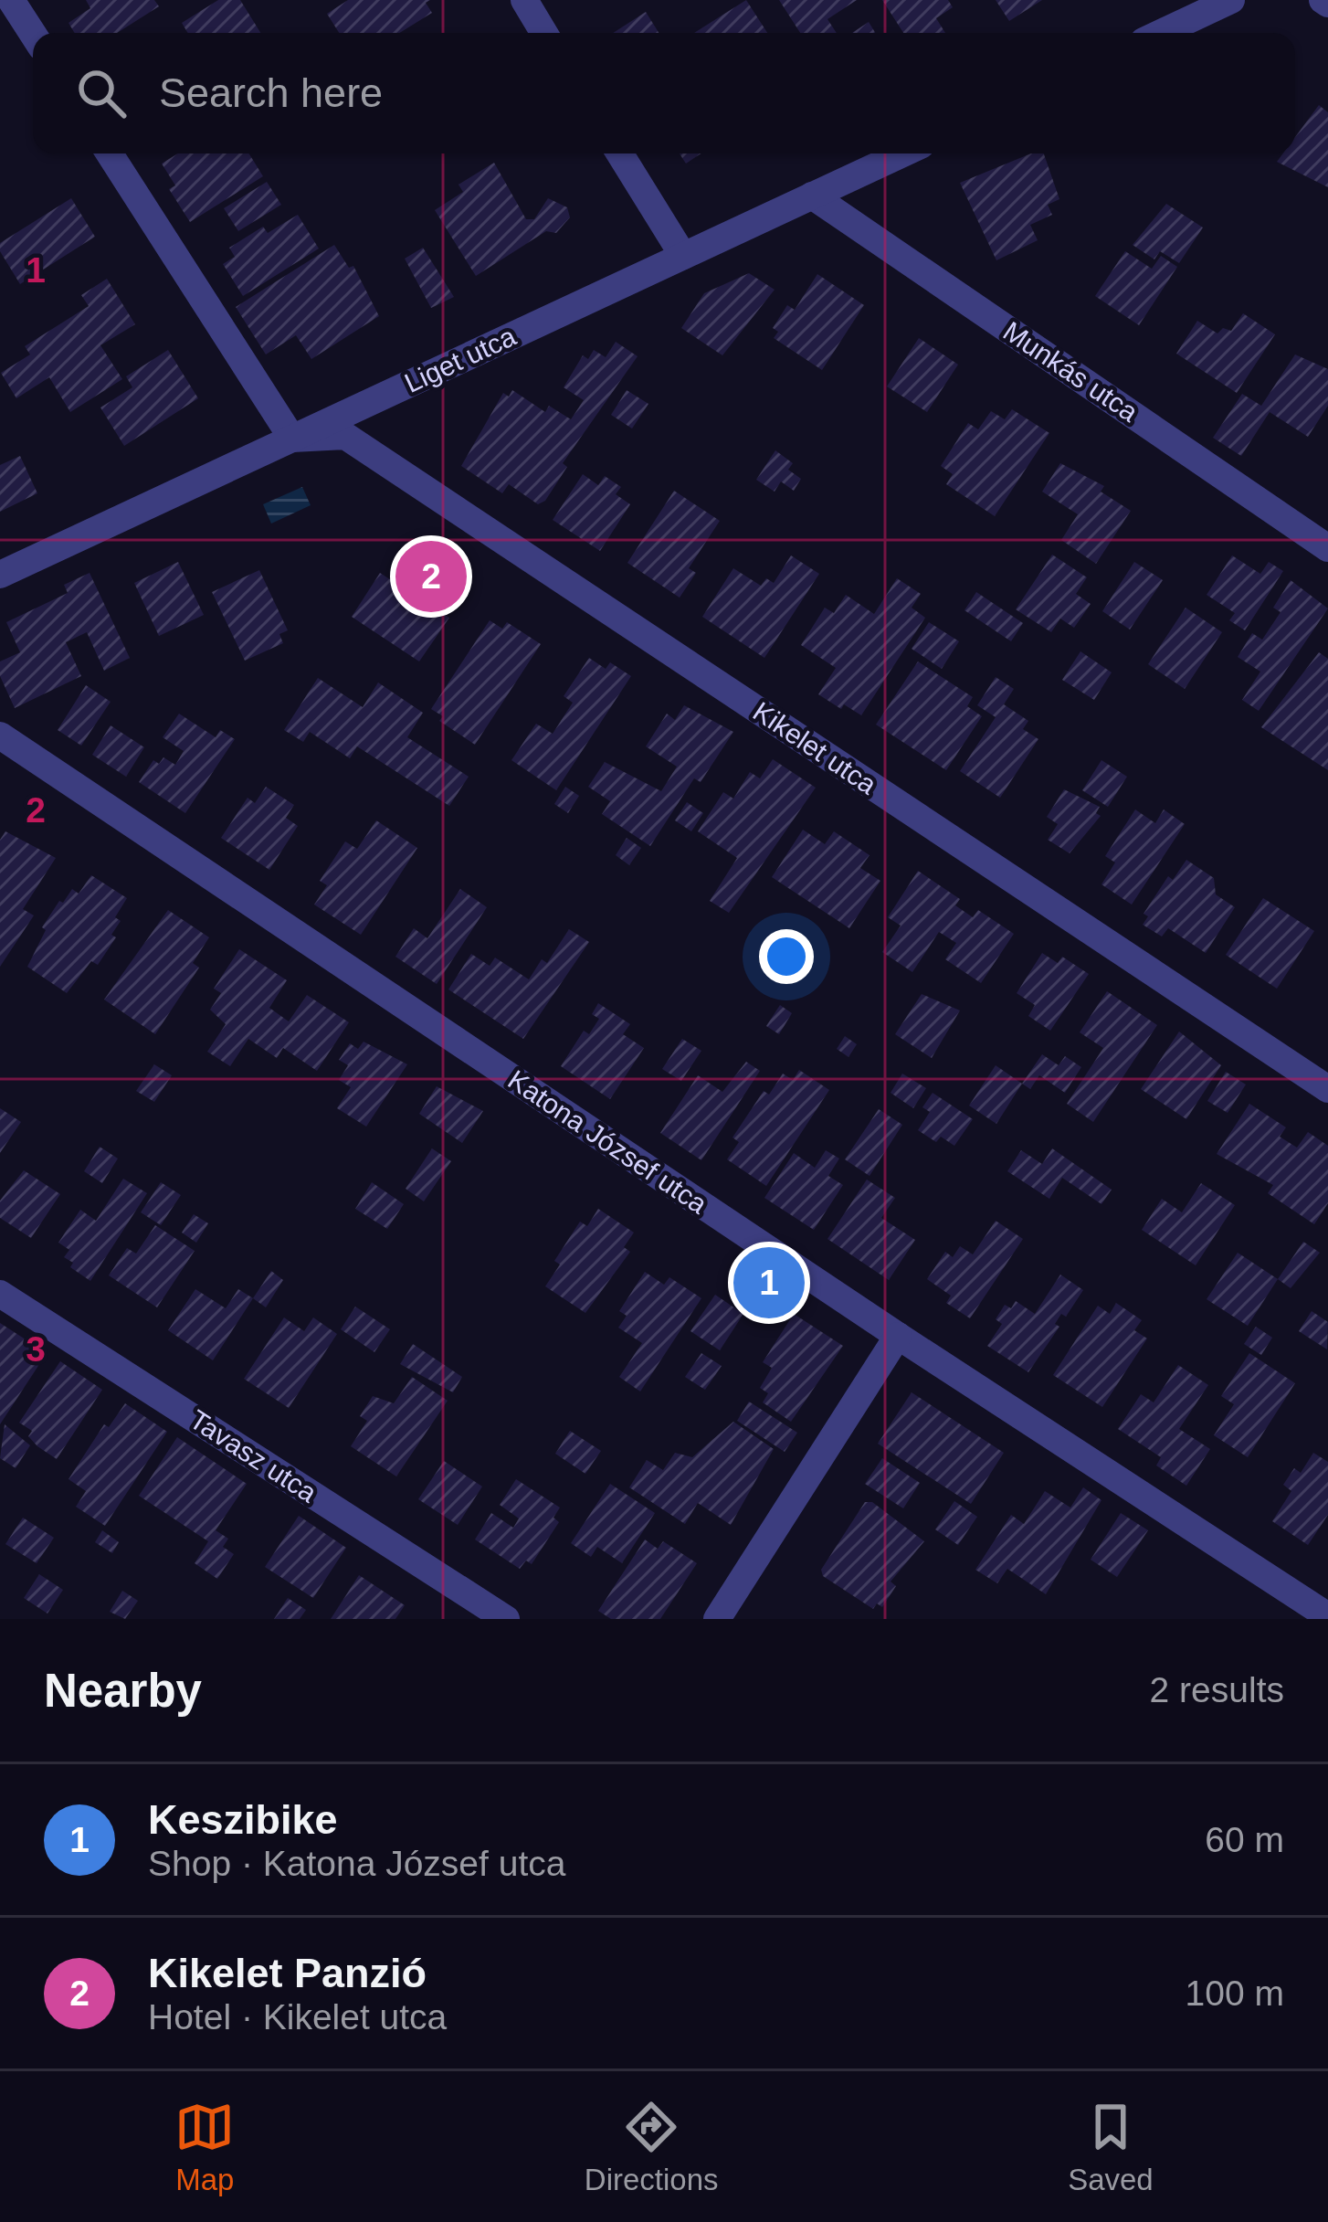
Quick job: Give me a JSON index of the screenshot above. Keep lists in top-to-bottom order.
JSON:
{
  "streets": {
    "street": [
      "Liget utca",
      "Munkás utca",
      "Kikelet utca",
      "Katona József utca",
      "Tavasz utca"
    ]
  },
  "crossings": [
    ["Liget utca", "Munkás utca"],
    ["Liget utca", "Kikelet utca"]
  ],
  "page": {
    "search": "Search here",
    "pins": ["2", "1"],
    "heading": ["Nearby", "2 results"],
    "list": [
      {
        "mark": "1",
        "name": "Keszibike",
        "note": "Shop · Katona József utca",
        "value": "60 m"
      },
      {
        "mark": "2",
        "name": "Kikelet Panzió",
        "note": "Hotel · Kikelet utca",
        "value": "100 m"
      }
    ],
    "nav": ["Map", "Directions", "Saved"]
  },
  "grid": {
    "rows": ["1", "2", "3"]
  }
}
